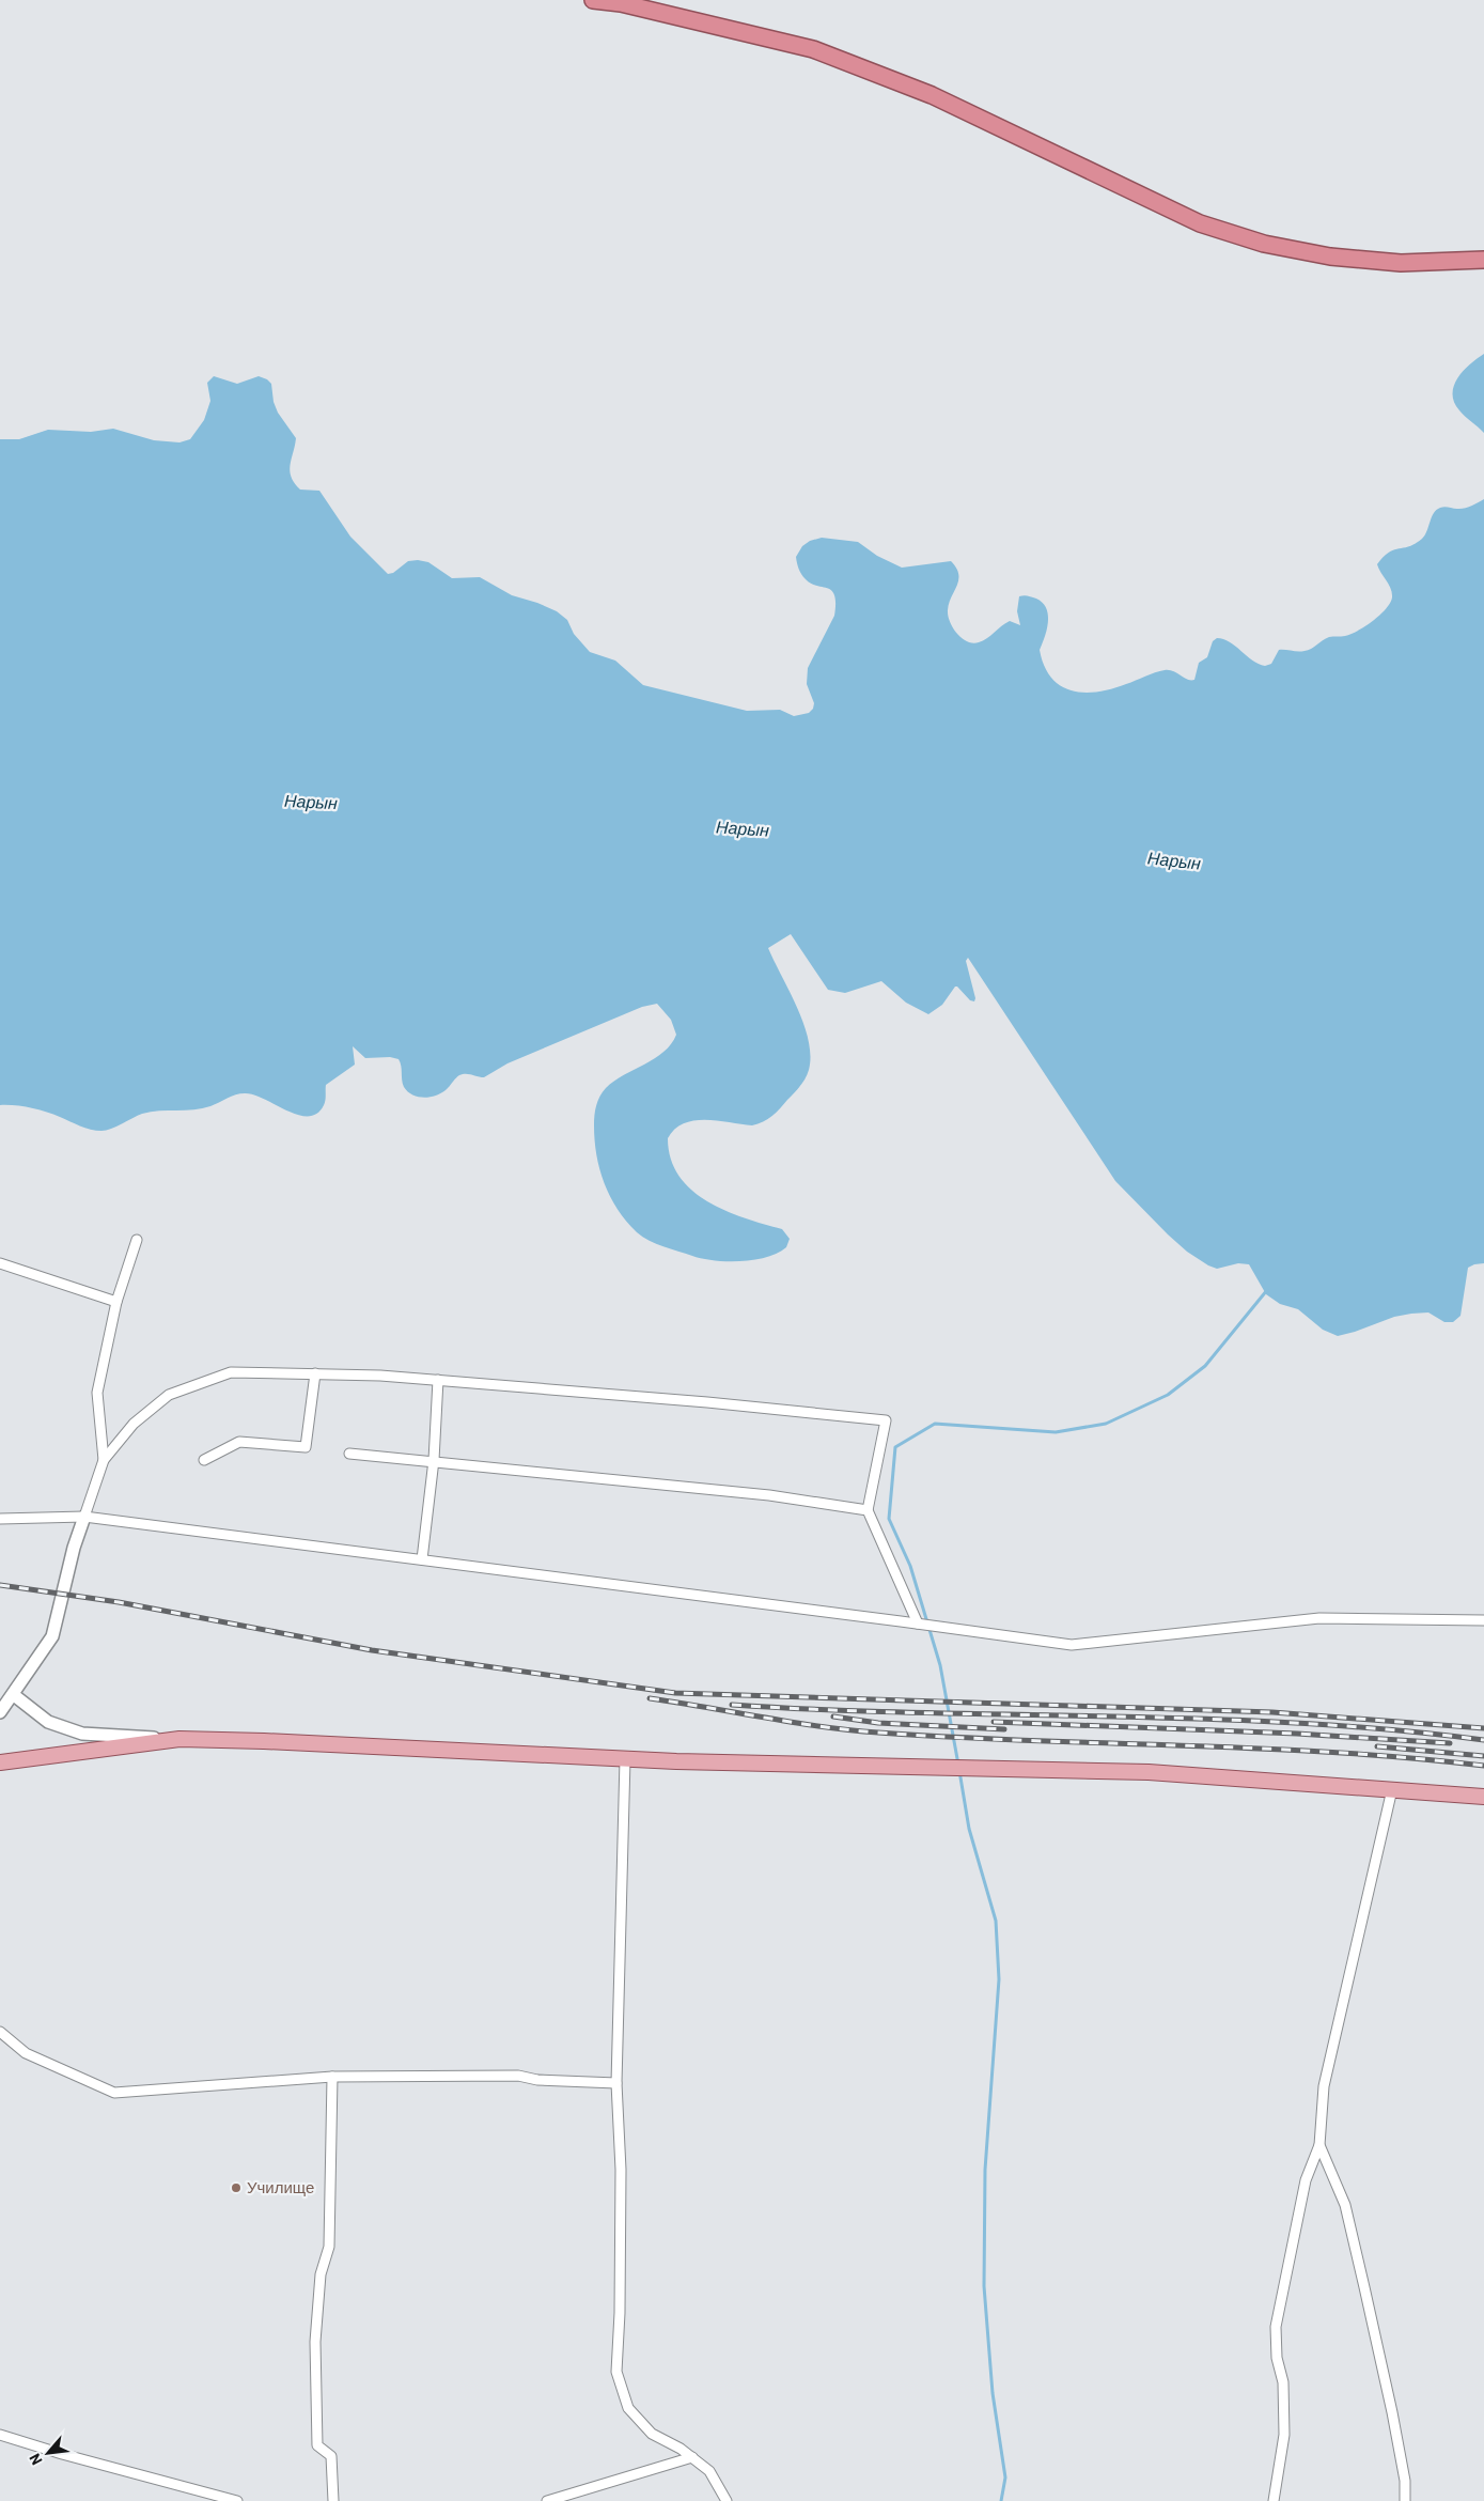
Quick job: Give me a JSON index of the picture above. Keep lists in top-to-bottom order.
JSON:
{
  "water": ["Нарын"],
  "places": ["Училище"],
  "north": "bottom left"
}
